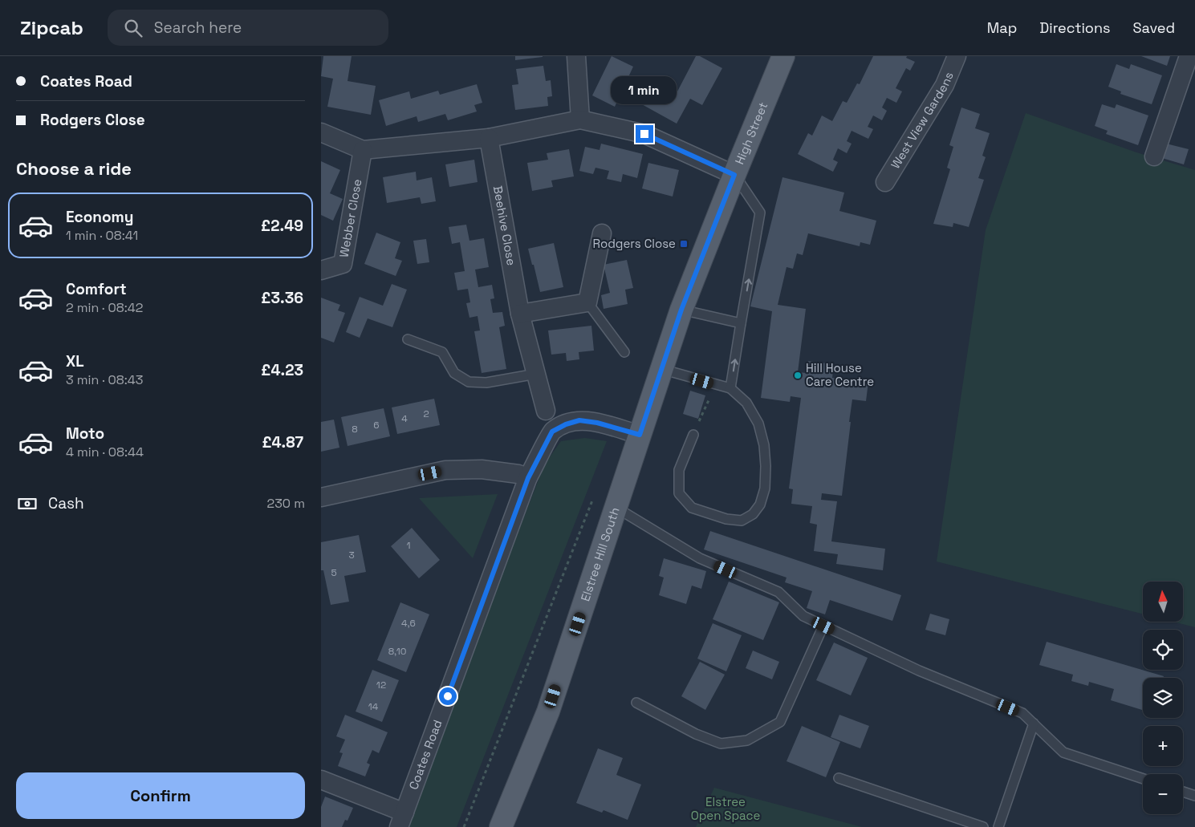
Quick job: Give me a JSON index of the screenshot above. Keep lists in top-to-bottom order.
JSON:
{
  "streets": {
    "main road": ["High Street", "Elstree Hill South"],
    "street": [
      "West View Gardens",
      "Webber Close",
      "Beehive Close",
      "Coates Road"
    ]
  },
  "crossings": [
    ["High Street", "Elstree Hill South"],
    ["Elstree Hill South", "Coates Road"]
  ],
  "parks": ["Elstree Open Space"],
  "places": {
    "transit": ["Rodgers Close"],
    "other": ["Hill House Care Centre"]
  },
  "house_numbers": [
    "2",
    "4",
    "6",
    "8",
    "1",
    "3",
    "5",
    "4,6",
    "8,10",
    "12",
    "14"
  ],
  "north": "top",
  "page": {
    "header": "Zipcab",
    "search": "Search here",
    "nav": ["Map", "Directions", "Saved"],
    "banner": ["Coates Road", "Rodgers Close"],
    "bubble": "1 min",
    "heading": "Choose a ride",
    "list": [
      {
        "name": "Economy",
        "note": "1 min · 08:41",
        "value": "£2.49"
      },
      {
        "name": "Comfort",
        "note": "2 min · 08:42",
        "value": "£3.36"
      },
      {
        "name": "XL",
        "note": "3 min · 08:43",
        "value": "£4.23"
      },
      {
        "name": "Moto",
        "note": "4 min · 08:44",
        "value": "£4.87"
      }
    ],
    "pay": ["Cash", "230 m"],
    "map_buttons": ["+", "−"],
    "buttons": "Confirm"
  }
}
